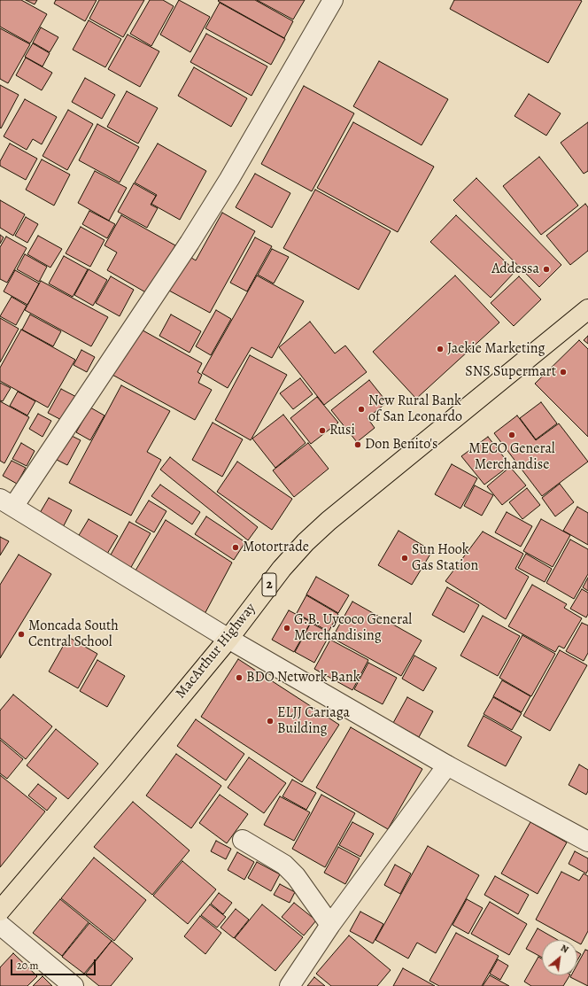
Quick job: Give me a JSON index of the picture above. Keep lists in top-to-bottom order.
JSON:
{
  "streets": {
    "highway": ["2", "MacArthur Highway"]
  },
  "places": [
    "Addessa",
    "Jaekie Marketing",
    "SNS Supermart",
    "New Rural Bank of San Leonardo",
    "Rusi",
    "MECO General Merchandise",
    "Don Benito's",
    "Motortrade",
    "Sun Hook Gas Station",
    "G.B. Uycoco General Merchandising",
    "Moncada South Central School",
    "BDO Network Bank",
    "ELJJ Cariaga Building"
  ],
  "scale_bar": "20 m",
  "north": "top right"
}
